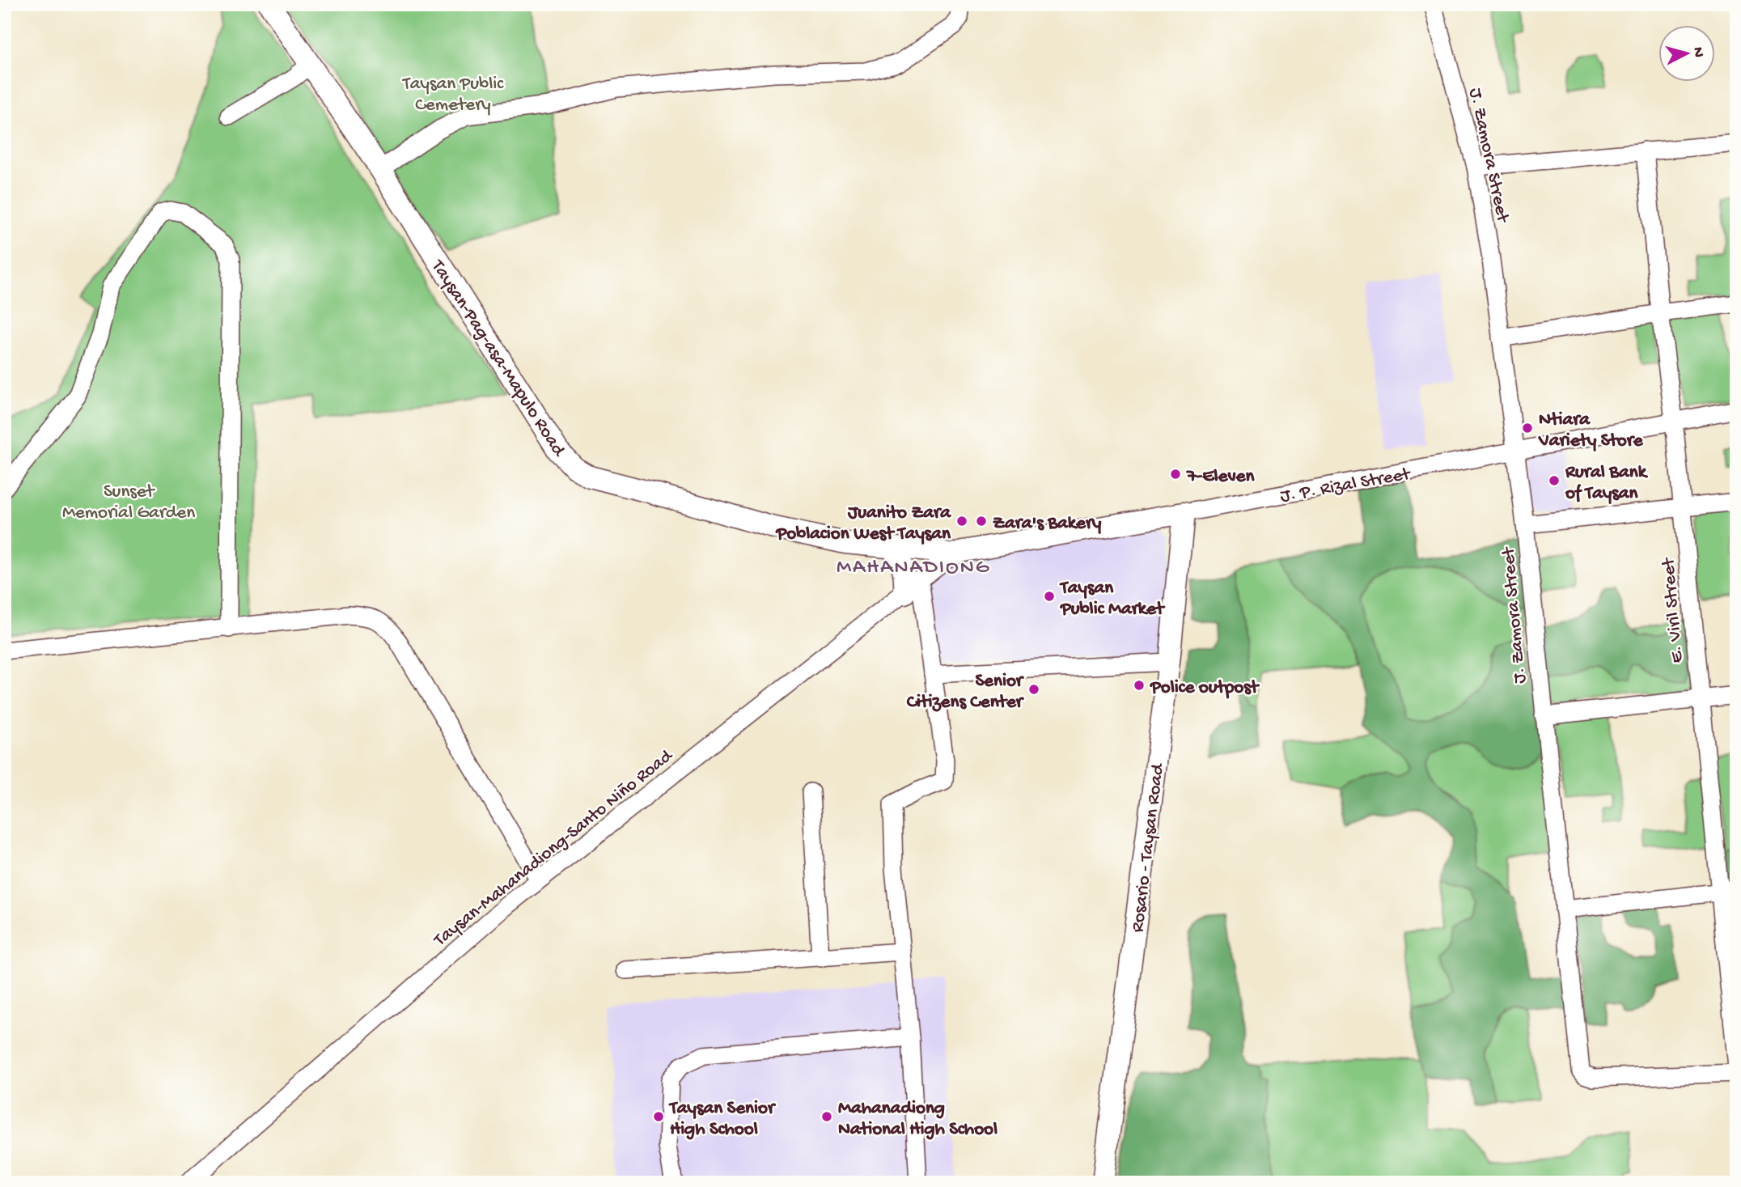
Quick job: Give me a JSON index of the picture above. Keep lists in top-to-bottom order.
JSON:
{
  "streets": {
    "main road": ["Taysan-Pag-asa-Mapulo Road", "J. P. Rizal Street", "Rosario - Taysan Road"],
    "street": ["J. Zamora Street", "E. Viril Street", "Taysan-Mahanadiong-Santo Niño Road"]
  },
  "crossings": [
    ["J. Zamora Street", "J. P. Rizal Street"],
    ["Taysan-Pag-asa-Mapulo Road", "J. P. Rizal Street"],
    ["Taysan-Pag-asa-Mapulo Road", "Taysan-Mahanadiong-Santo Niño Road"],
    ["J. P. Rizal Street", "E. Viril Street"],
    ["J. P. Rizal Street", "Taysan-Mahanadiong-Santo Niño Road"],
    ["J. P. Rizal Street", "Rosario - Taysan Road"]
  ],
  "districts": ["MAHANADIONG"],
  "parks": ["Taysan Public Cemetery", "Sunset Memorial Garden"],
  "places": [
    "Ntiara Variety Store",
    "7-Eleven",
    "Rural Bank of Taysan",
    "Juanito Zara Poblacion West Taysan",
    "Zara's Bakery",
    "Taysan Public Market",
    "Police outpost",
    "Senior Citizens Center",
    "Taysan Senior High School",
    "Mahanadiong National High School"
  ],
  "north": "right"
}
